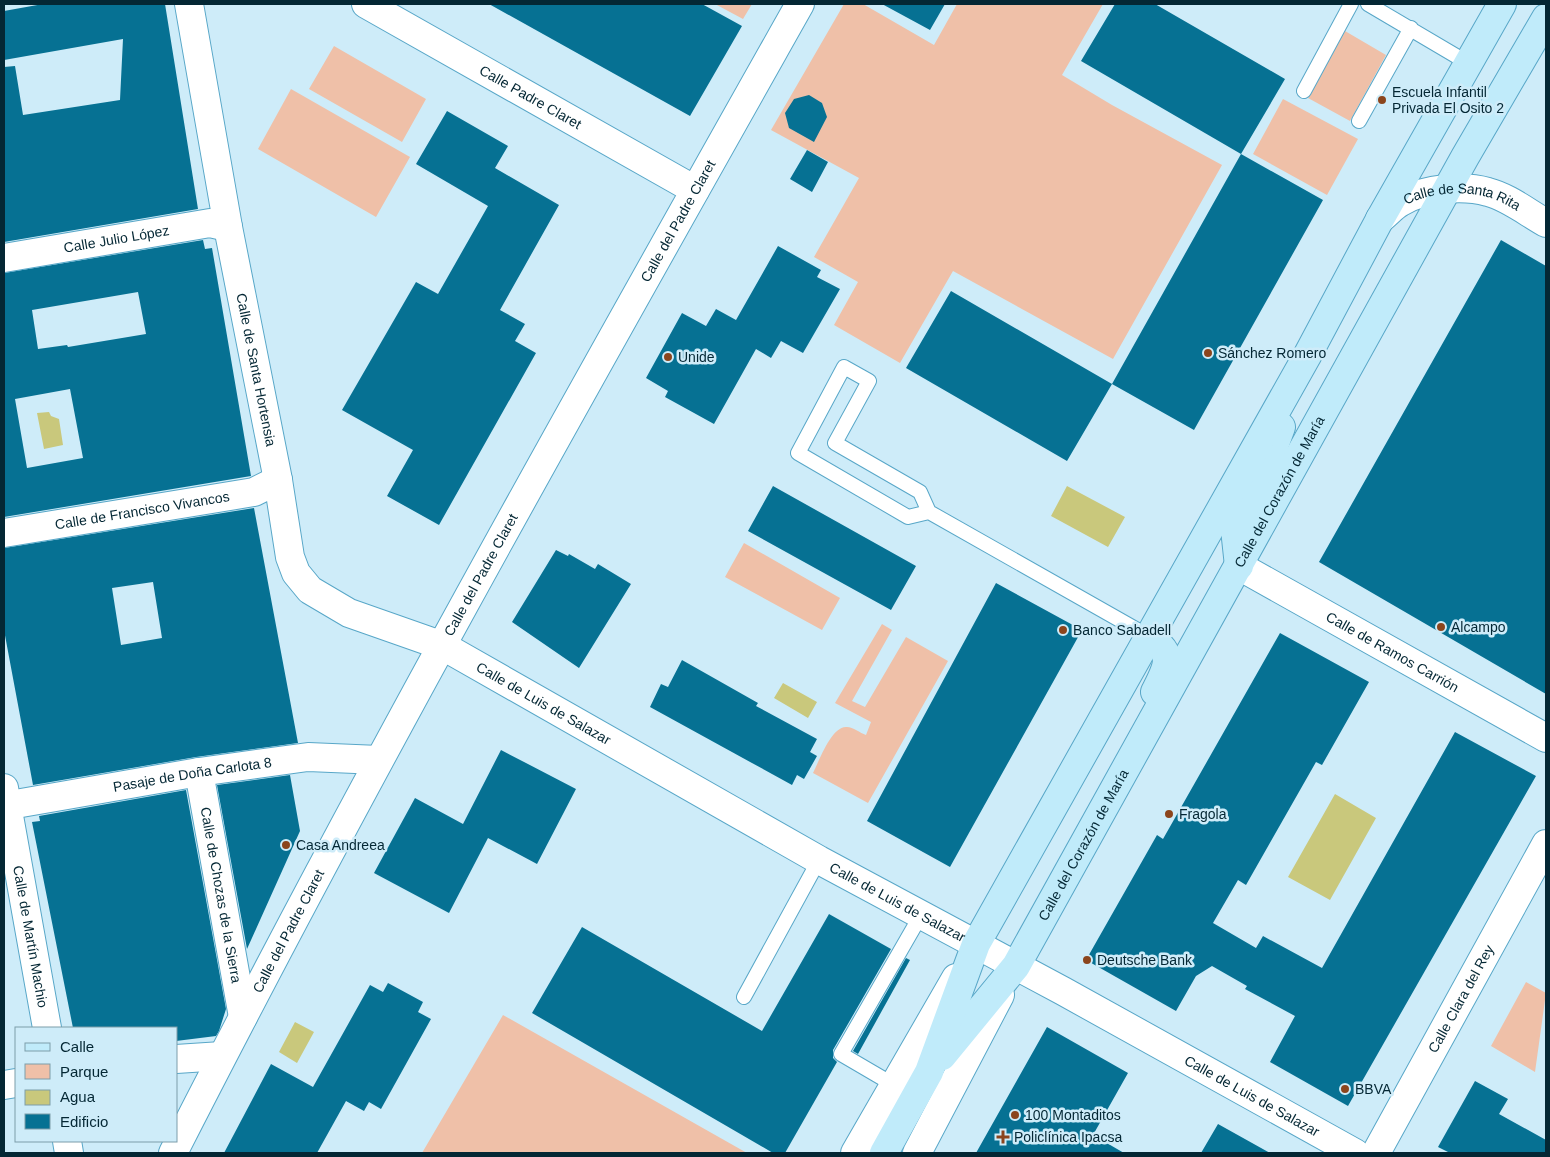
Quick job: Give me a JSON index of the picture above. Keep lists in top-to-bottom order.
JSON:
{
  "streets": {
    "street": [
      "Calle Padre Claret",
      "Calle de Santa Rita",
      "Calle del Padre Claret",
      "Calle Julio López",
      "Calle de Santa Hortensia",
      "Calle del Corazón de María",
      "Calle de Francisco Vivancos",
      "Calle de Ramos Carrión",
      "Calle de Luis de Salazar",
      "Pasaje de Doña Carlota 8",
      "Calle de Chozas de la Sierra",
      "Calle de Martín Machio",
      "Calle Clara del Rey"
    ]
  },
  "crossings": [
    ["Calle Padre Claret", "Calle del Padre Claret"],
    ["Calle de Santa Rita", "Calle del Corazón de María"],
    ["Calle del Padre Claret", "Calle de Santa Hortensia"],
    ["Calle del Padre Claret", "Calle de Luis de Salazar"],
    ["Calle del Padre Claret", "Pasaje de Doña Carlota 8"],
    ["Calle del Padre Claret", "Calle de Chozas de la Sierra"],
    ["Calle Julio López", "Calle de Santa Hortensia"],
    ["Calle de Santa Hortensia", "Calle de Francisco Vivancos"],
    ["Calle de Santa Hortensia", "Calle de Luis de Salazar"],
    ["Calle del Corazón de María", "Calle de Ramos Carrión"],
    ["Calle del Corazón de María", "Calle de Luis de Salazar"],
    ["Pasaje de Doña Carlota 8", "Calle de Chozas de la Sierra"],
    ["Pasaje de Doña Carlota 8", "Calle de Martín Machio"]
  ],
  "places": {
    "other": [
      "Escuela Infantil Privada El Osito 2",
      "Sánchez Romero",
      "Unide",
      "Alcampo",
      "Banco Sabadell",
      "Fragola",
      "Casa Andreea",
      "Deutsche Bank",
      "BBVA",
      "100 Montaditos"
    ],
    "health": ["Policlínica Ipacsa"]
  },
  "legend": [
    "Calle",
    "Parque",
    "Agua",
    "Edificio"
  ]
}
